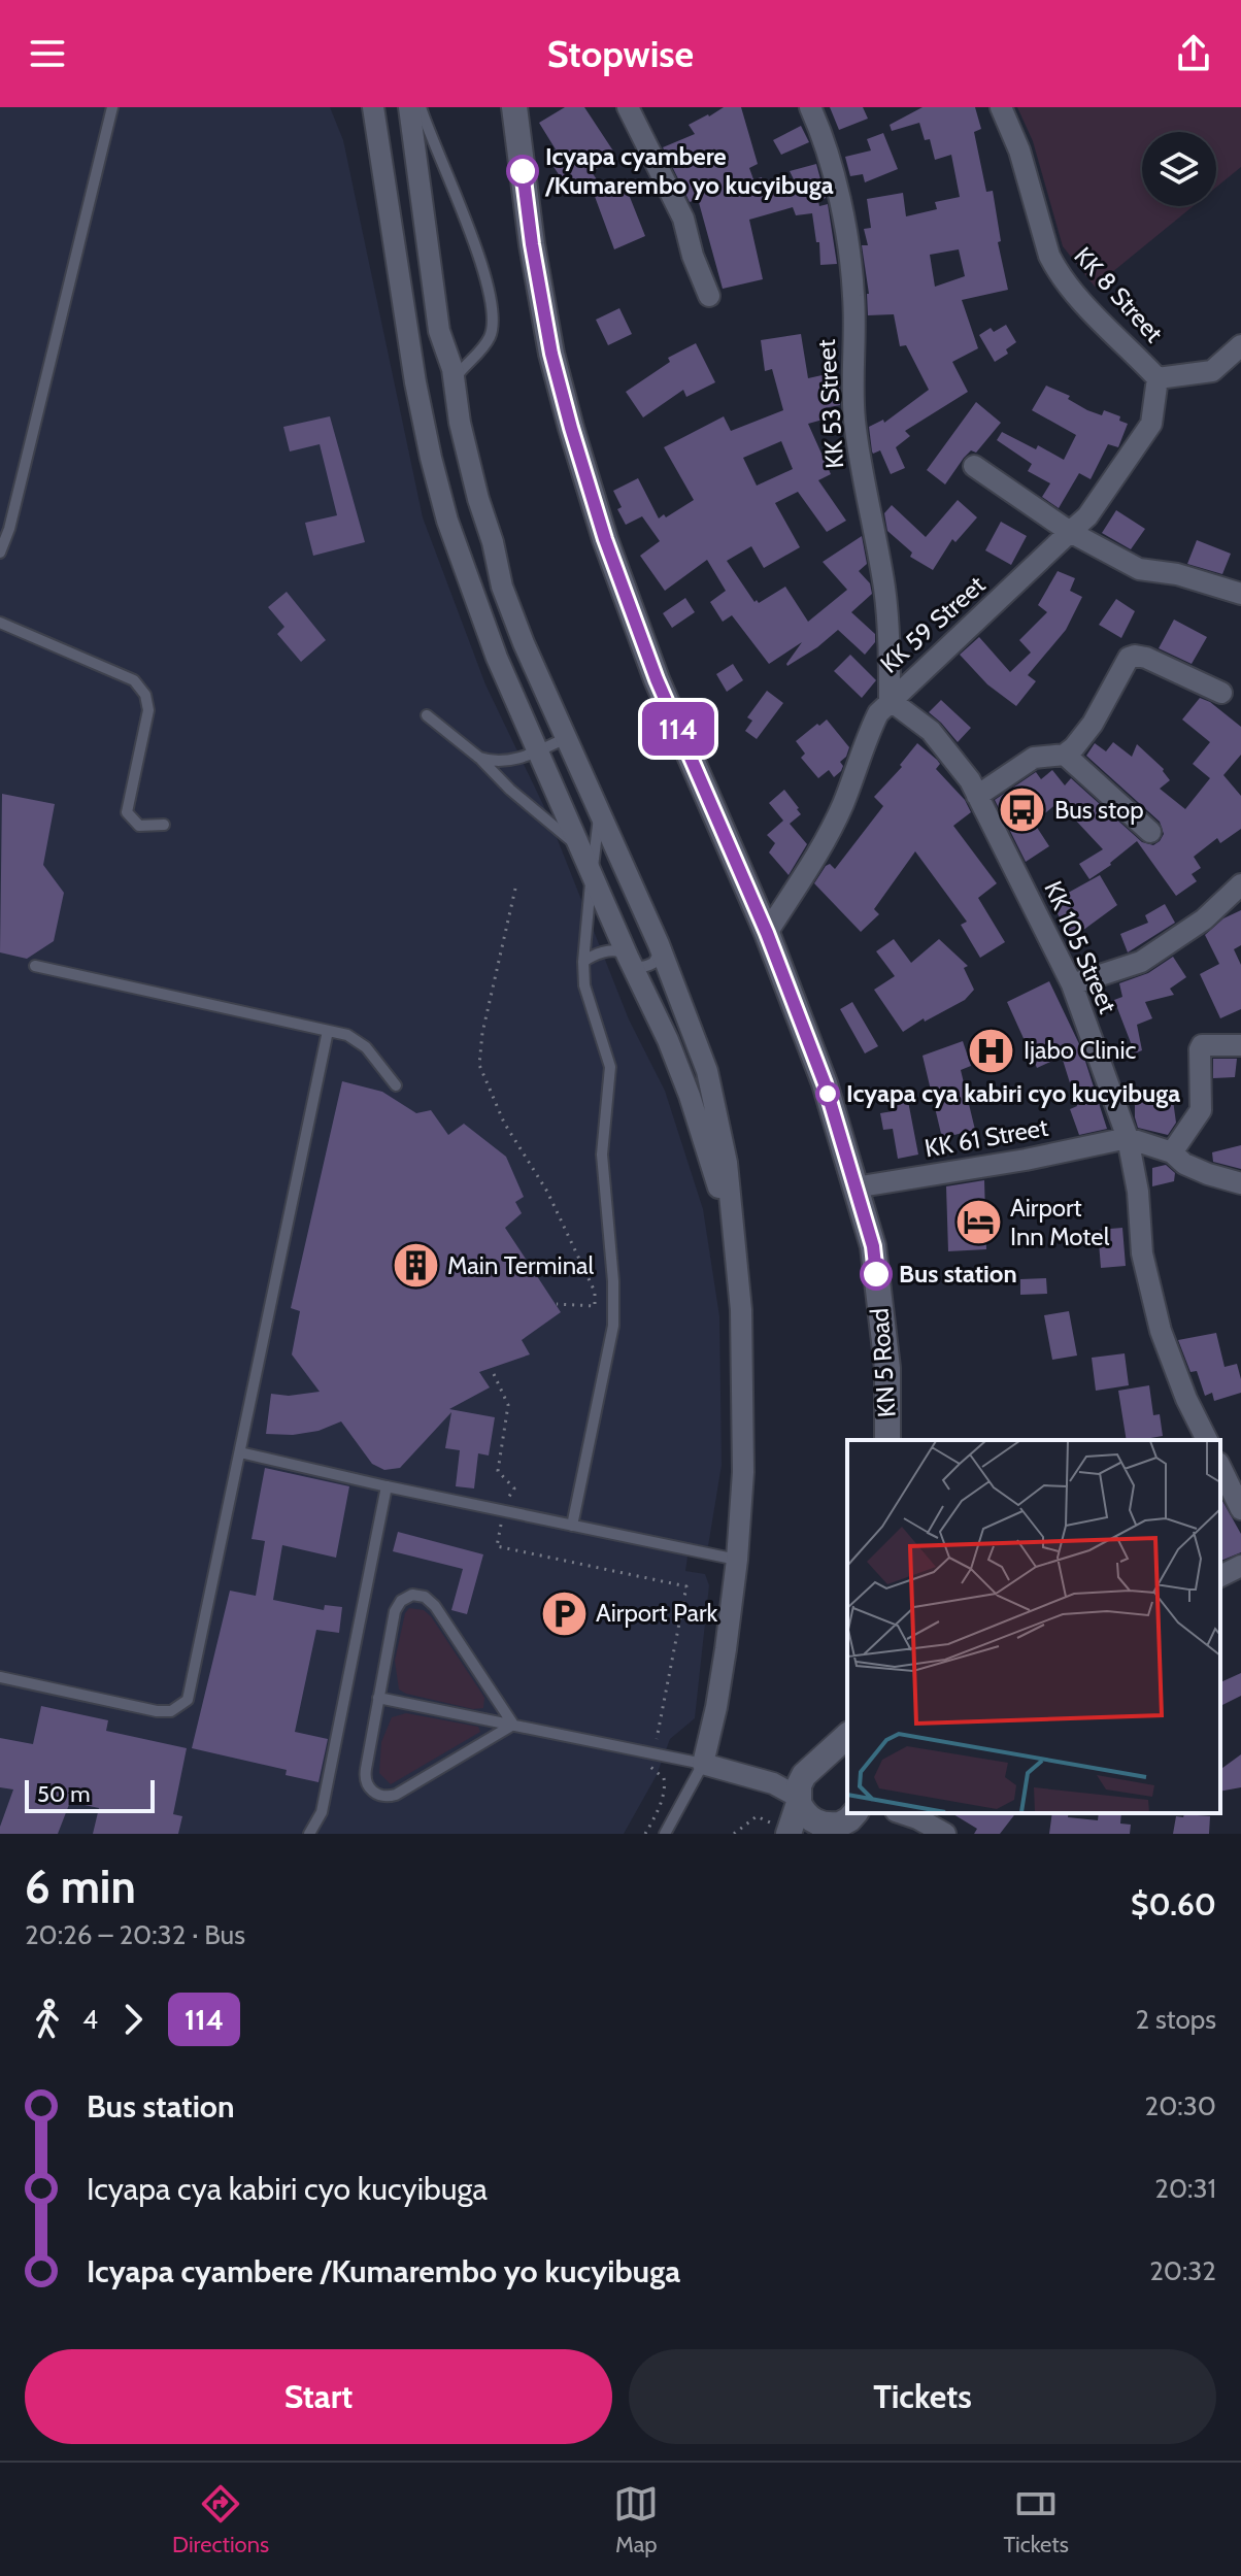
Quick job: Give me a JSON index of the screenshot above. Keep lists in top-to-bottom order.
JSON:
{
  "streets": {
    "main road": ["KN 5 Road"],
    "street": [
      "KK 8 Street",
      "KK 53 Street",
      "KK 59 Street",
      "KK 105 Street",
      "KK 61 Street"
    ]
  },
  "crossings": [
    ["KK 8 Street", "KK 59 Street"],
    ["KK 53 Street", "KK 59 Street"],
    ["KK 53 Street", "KK 105 Street"],
    ["KK 59 Street", "KK 105 Street"],
    ["KK 59 Street", "KN 5 Road"],
    ["KK 105 Street", "KK 61 Street"],
    ["KK 61 Street", "KN 5 Road"]
  ],
  "places": {
    "other": ["Icyapa cyambere /Kumarembo yo kucyibuga", "Icyapa cya kabiri cyo kucyibuga", "Bus station"],
    "bus stop": ["Bus stop"],
    "hospital": ["Ijabo Clinic"],
    "hotel": ["Airport Inn Motel"],
    "building": ["Main Terminal"],
    "parking": ["Airport Park"]
  },
  "lines": ["bus line 114"],
  "scale_bar": "50 m",
  "page": {
    "header": "Stopwise",
    "on_map": "114",
    "scale": "50 m",
    "heading": ["6 min", "20:26 – 20:32 · Bus", "$0.60"],
    "legs": ["4", "114", "2 stops"],
    "list": [
      {
        "name": "Bus station",
        "value": "20:30"
      },
      {
        "name": "Icyapa cya kabiri cyo kucyibuga",
        "value": "20:31"
      },
      {
        "name": "Icyapa cyambere /Kumarembo yo kucyibuga",
        "value": "20:32"
      }
    ],
    "buttons": ["Start", "Tickets"],
    "tabs": ["Directions", "Map", "Tickets"]
  }
}
